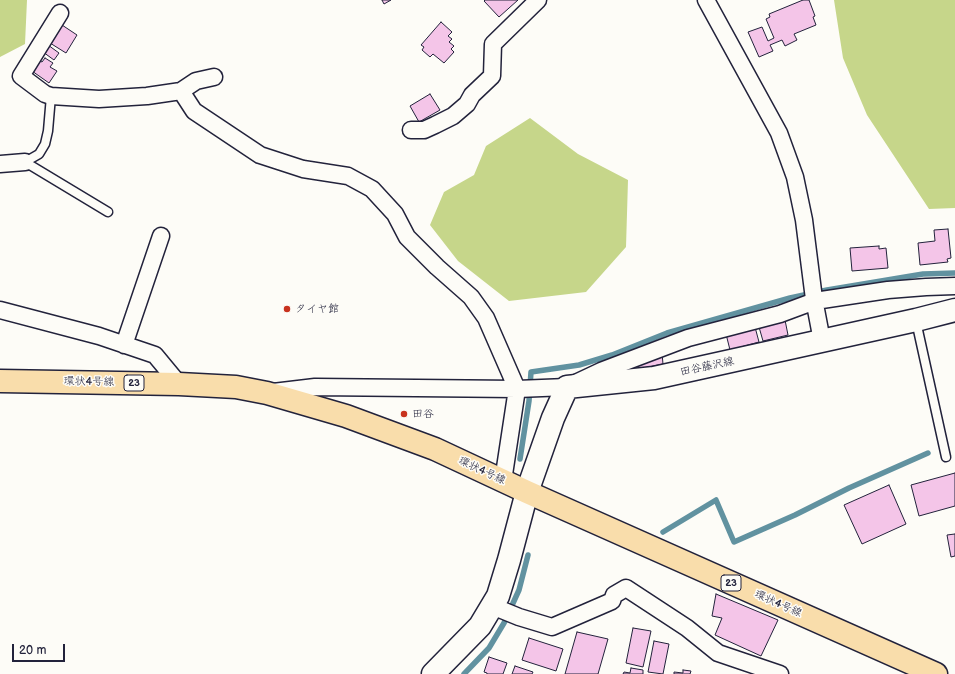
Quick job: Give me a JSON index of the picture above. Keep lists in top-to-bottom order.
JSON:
{
  "streets": {
    "main road": ["田谷藤沢線", "環状4号線", "23"]
  },
  "places": ["タイヤ館", "田谷"],
  "scale_bar": "20 m"
}
